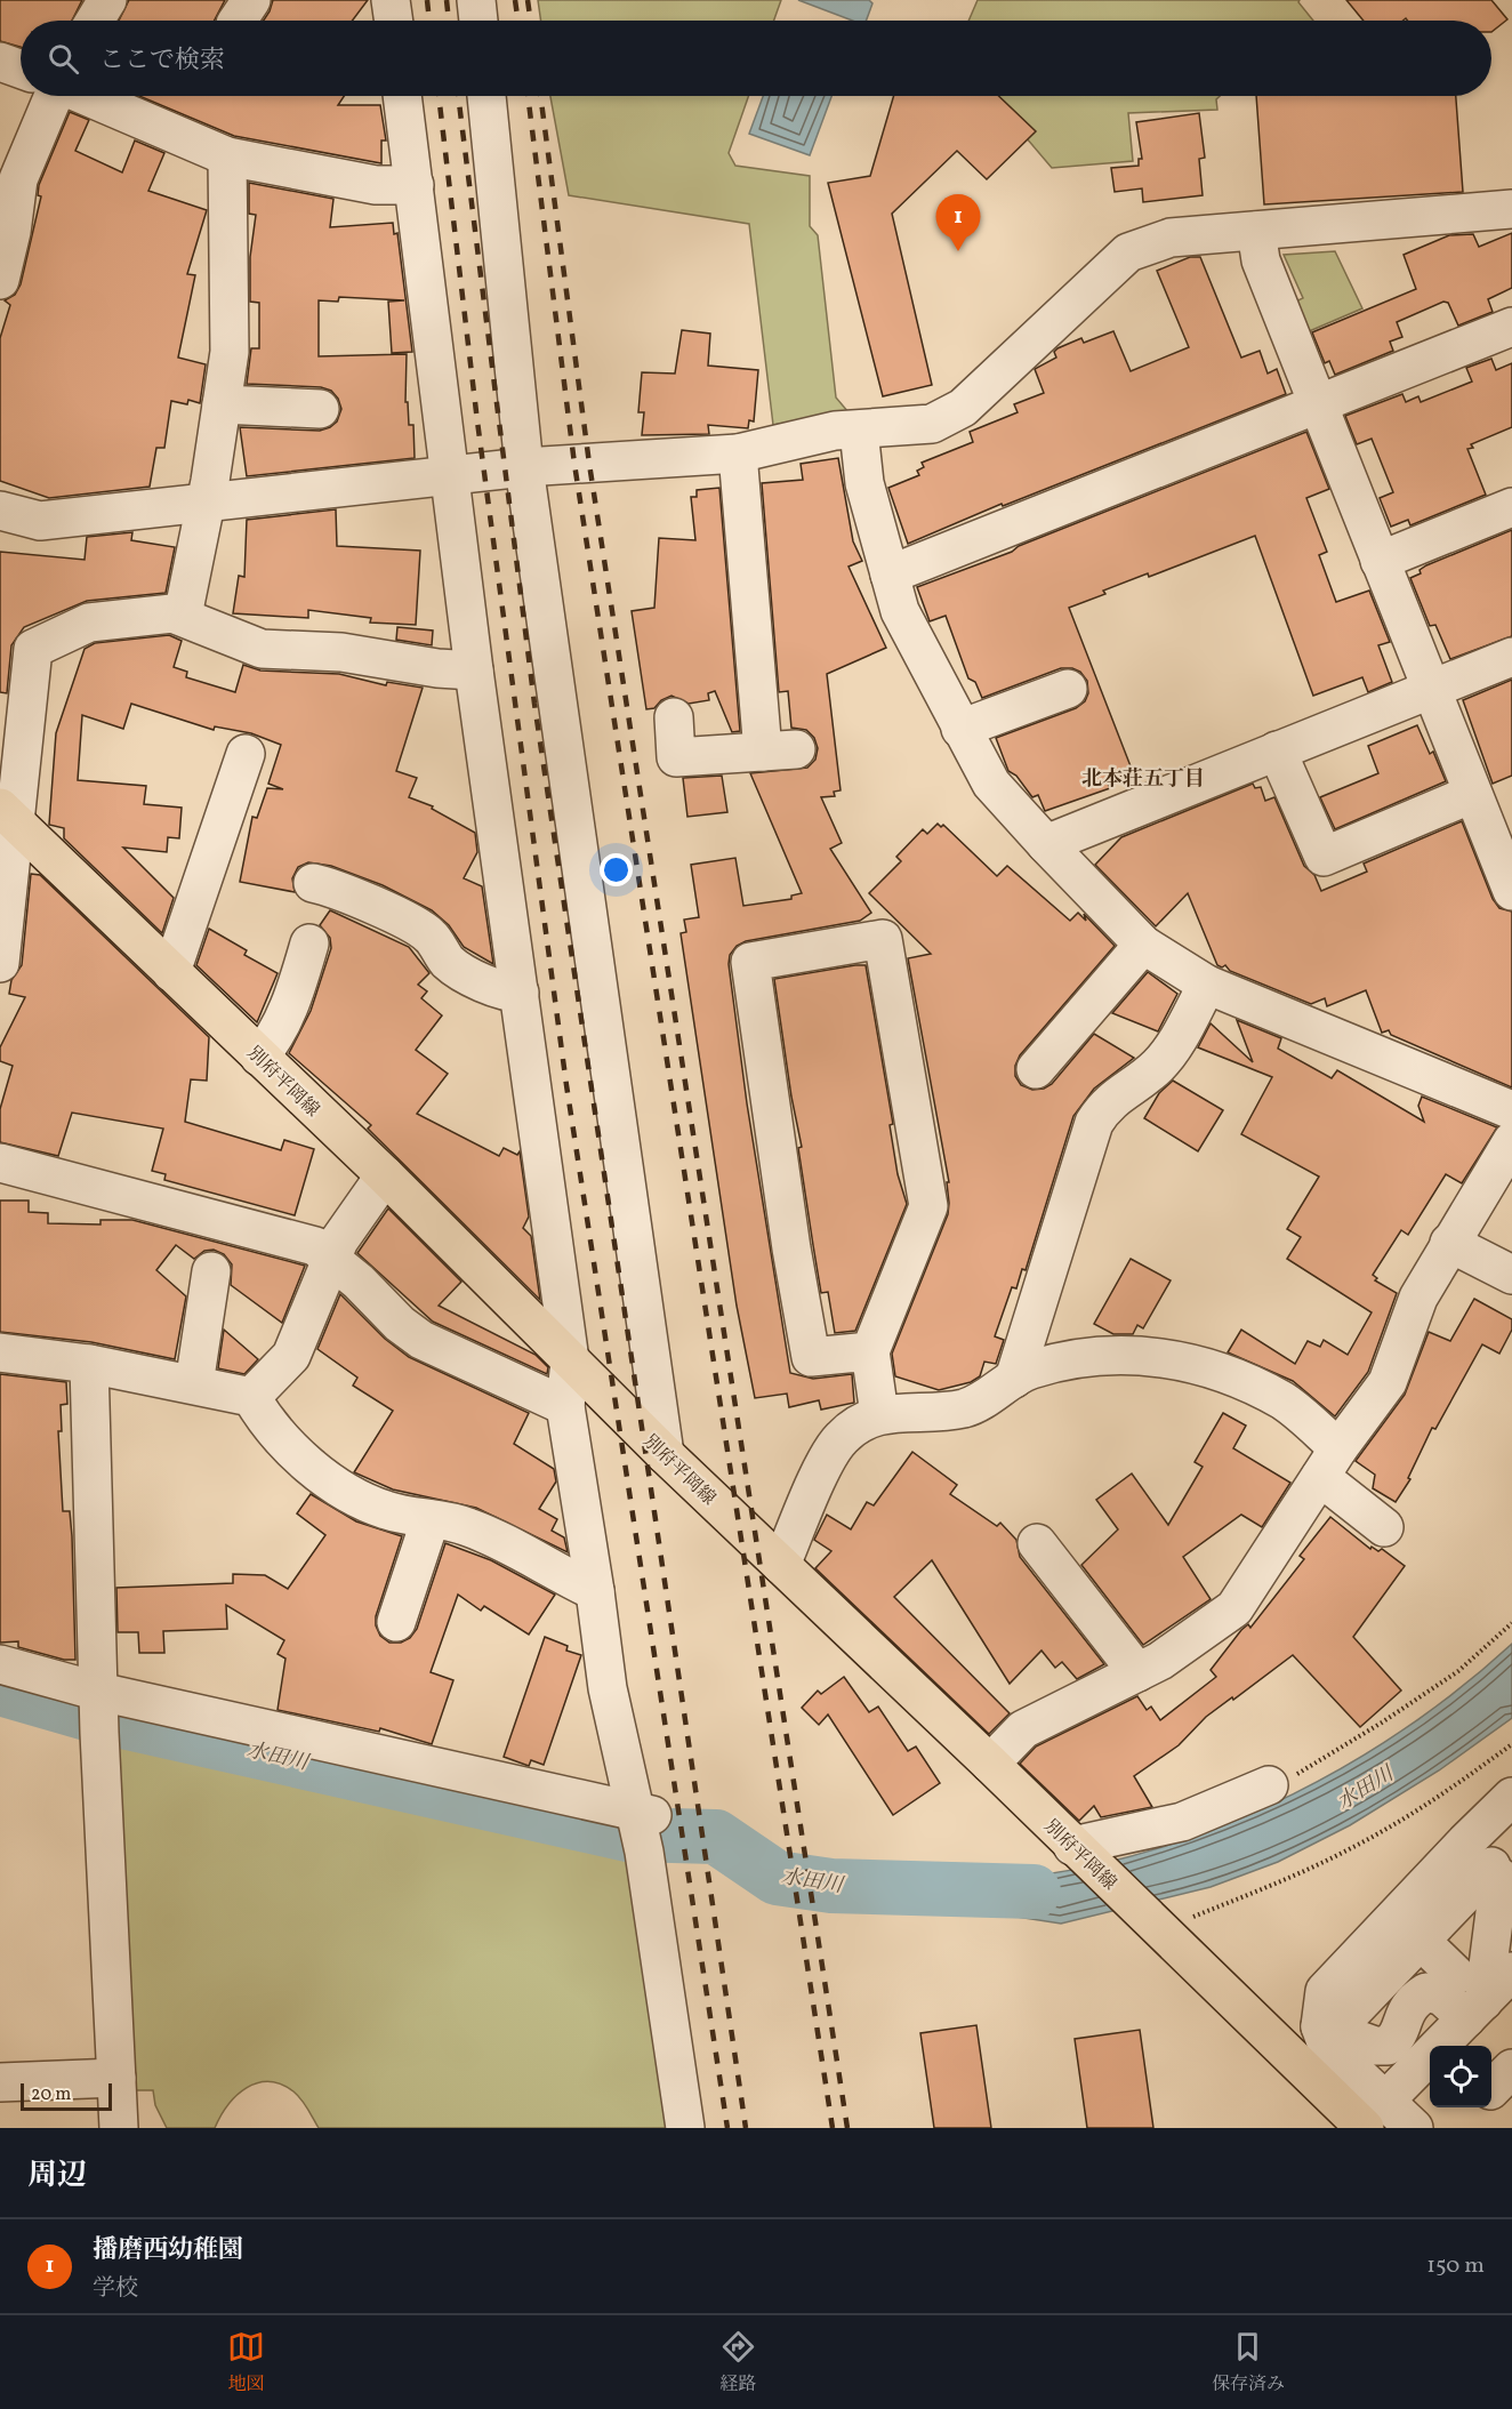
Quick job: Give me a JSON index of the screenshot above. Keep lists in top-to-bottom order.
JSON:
{
  "streets": {
    "main road": ["別府平岡線"]
  },
  "districts": ["北本荘五丁目"],
  "water": ["水田川"],
  "scale_bar": "20 m",
  "page": {
    "search": "ここで検索",
    "pins": "1",
    "scale": "20 m",
    "heading": "周辺",
    "list": [
      {
        "mark": "1",
        "name": "播磨西幼稚園",
        "note": "学校",
        "value": "150 m"
      }
    ],
    "nav": ["地図", "経路", "保存済み"]
  }
}
